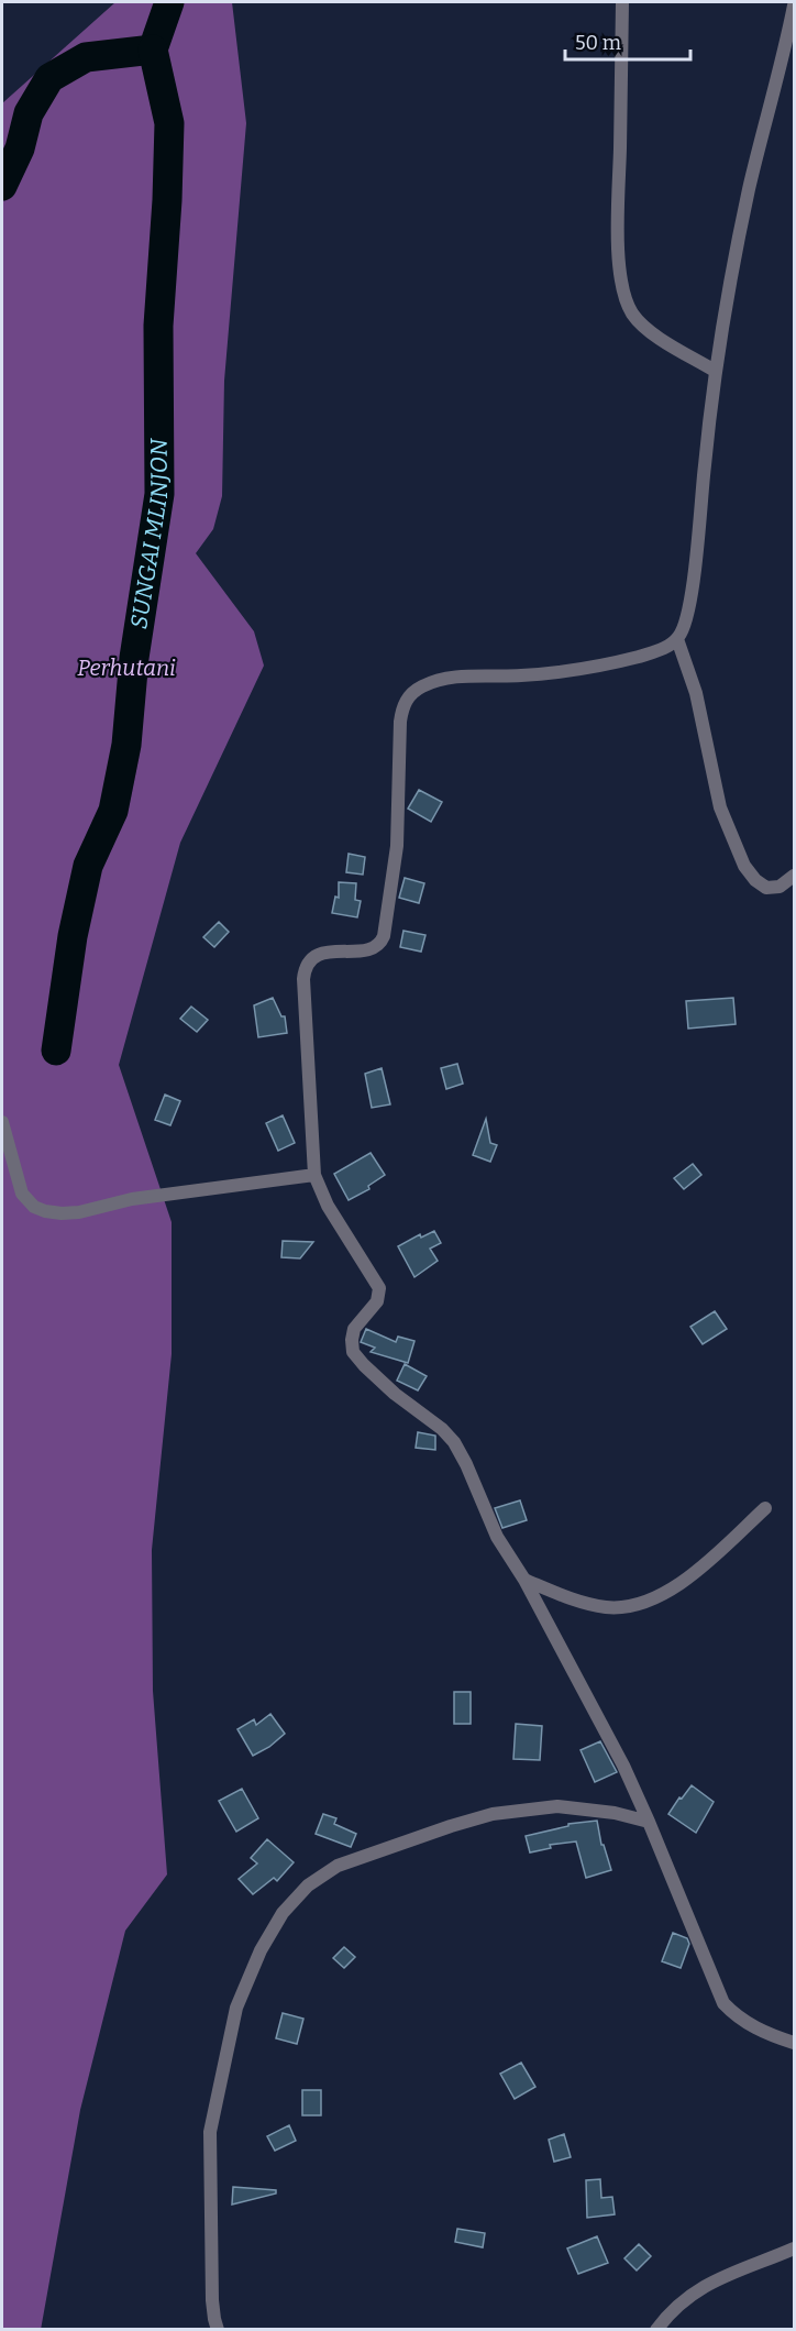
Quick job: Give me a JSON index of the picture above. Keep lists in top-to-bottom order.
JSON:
{
  "water": ["SUNGAI MLINJON"],
  "parks": ["Perhutani"],
  "scale_bar": "50 m"
}
